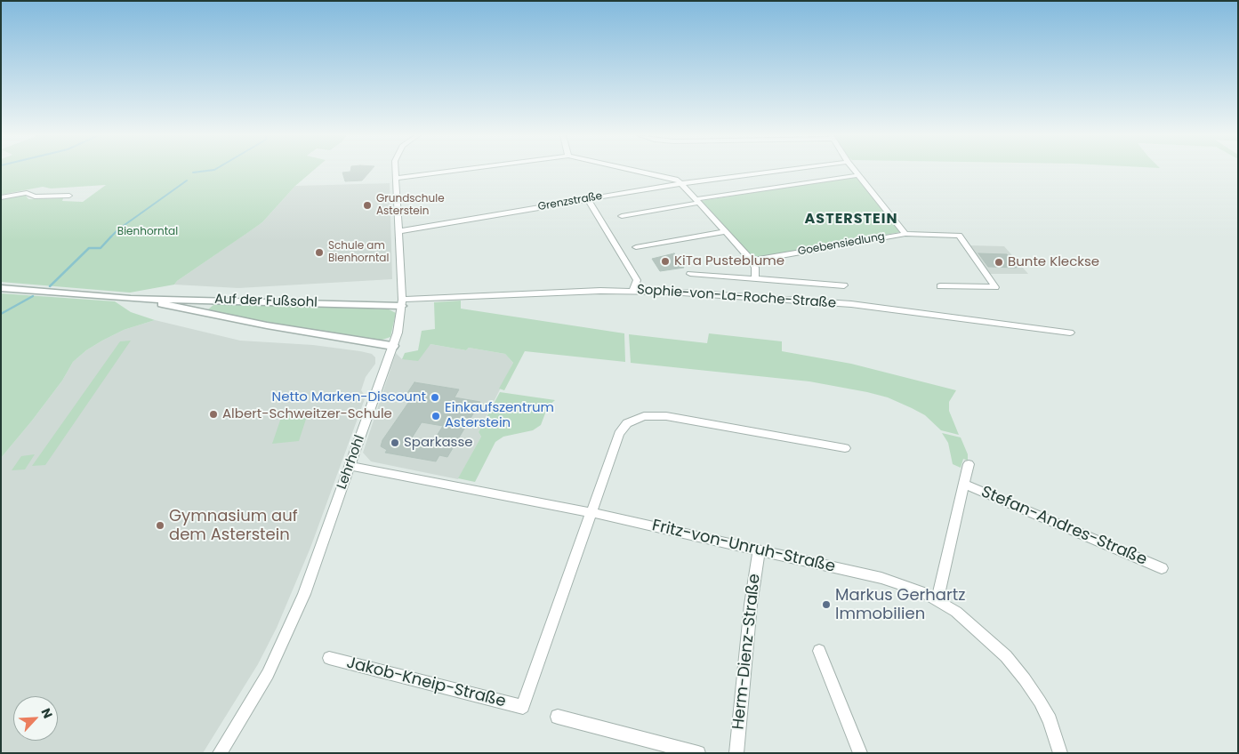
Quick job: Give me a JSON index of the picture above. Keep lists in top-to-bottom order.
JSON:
{
  "streets": {
    "street": [
      "Grenzstraße",
      "Goebensiedlung",
      "Sophie-von-La-Roche-Straße",
      "Auf der Fußsohl",
      "Lehrhohl",
      "Stefan-Andres-Straße",
      "Fritz-von-Unruh-Straße",
      "Herm-Dienz-Straße",
      "Jakob-Kneip-Straße"
    ]
  },
  "crossings": [
    ["Grenzstraße", "Lehrhohl"],
    ["Sophie-von-La-Roche-Straße", "Auf der Fußsohl"],
    ["Sophie-von-La-Roche-Straße", "Lehrhohl"],
    ["Auf der Fußsohl", "Lehrhohl"],
    ["Lehrhohl", "Fritz-von-Unruh-Straße"],
    ["Fritz-von-Unruh-Straße", "Herm-Dienz-Straße"],
    ["Fritz-von-Unruh-Straße", "Jakob-Kneip-Straße"]
  ],
  "districts": ["ASTERSTEIN"],
  "parks": ["Bienhorntal"],
  "places": [
    "Grundschule Asterstein",
    "Schule am Bienhorntal",
    "KiTa Pusteblume",
    "Bunte Kleckse",
    "Netto Marken-Discount",
    "Albert-Schweitzer-Schule",
    "Einkaufszentrum Asterstein",
    "Sparkasse",
    "Gymnasium auf dem Asterstein",
    "Markus Gerhartz Immobilien"
  ],
  "north": "top right"
}
